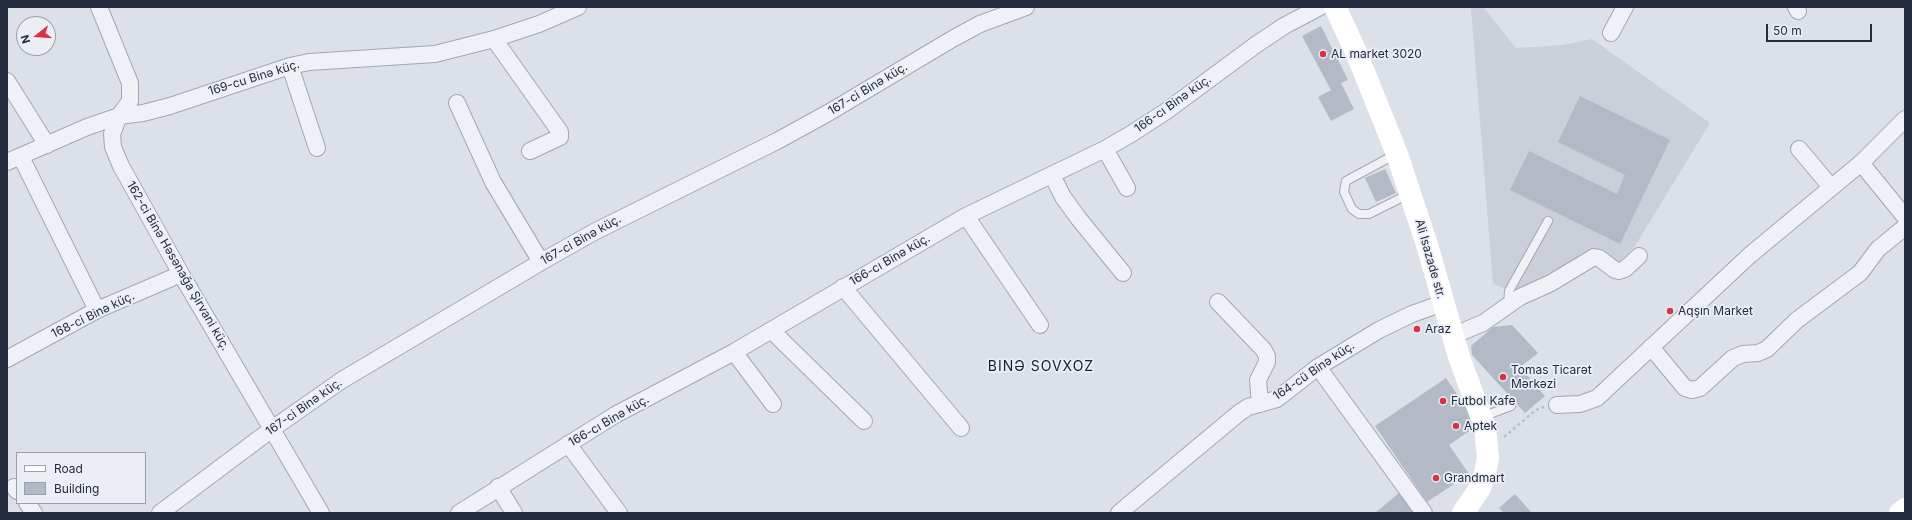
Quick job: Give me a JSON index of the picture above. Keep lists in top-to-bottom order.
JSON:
{
  "streets": {
    "street": [
      "169-cu Binə küç.",
      "167-ci Binə küç.",
      "166-cı Binə küç.",
      "Ali Isazade str.",
      "162-ci Binə Həsənağa Şirvani küç.",
      "168-ci Binə küç.",
      "164-cü Binə küç."
    ]
  },
  "crossings": [
    ["169-cu Binə küç.", "162-ci Binə Həsənağa Şirvani küç."],
    ["167-ci Binə küç.", "162-ci Binə Həsənağa Şirvani küç."],
    ["Ali Isazade str.", "164-cü Binə küç."],
    ["162-ci Binə Həsənağa Şirvani küç.", "168-ci Binə küç."]
  ],
  "districts": ["BINƏ SOVXOZ"],
  "places": [
    "AL market 3020",
    "Aqşın Market",
    "Araz",
    "Tomas Ticarət Mərkəzi",
    "Futbol Kafe",
    "Aptek",
    "Grandmart"
  ],
  "legend": ["Road", "Building"],
  "scale_bar": "50 m",
  "north": "left"
}
